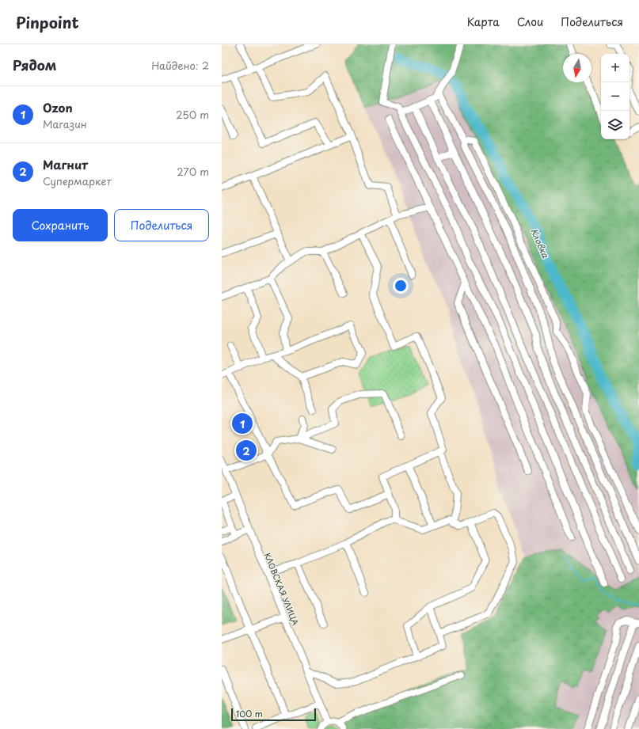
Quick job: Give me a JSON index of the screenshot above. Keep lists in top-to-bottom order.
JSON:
{
  "streets": {
    "street": ["КЛОВСКАЯ УЛИЦА"]
  },
  "water": ["Кловка"],
  "scale_bar": "100 m",
  "north": "bottom",
  "page": {
    "header": "Pinpoint",
    "nav": ["Карта", "Слои", "Поделиться"],
    "heading": ["Рядом", "Найдено: 2"],
    "map_buttons": ["+", "−"],
    "list": [
      {
        "mark": "1",
        "name": "Ozon",
        "note": "Магазин",
        "value": "250 m"
      },
      {
        "mark": "2",
        "name": "Магнит",
        "note": "Супермаркет",
        "value": "270 m"
      }
    ],
    "buttons": ["Сохранить", "Поделиться"],
    "pins": ["1", "2"],
    "scale": "100 m"
  }
}
